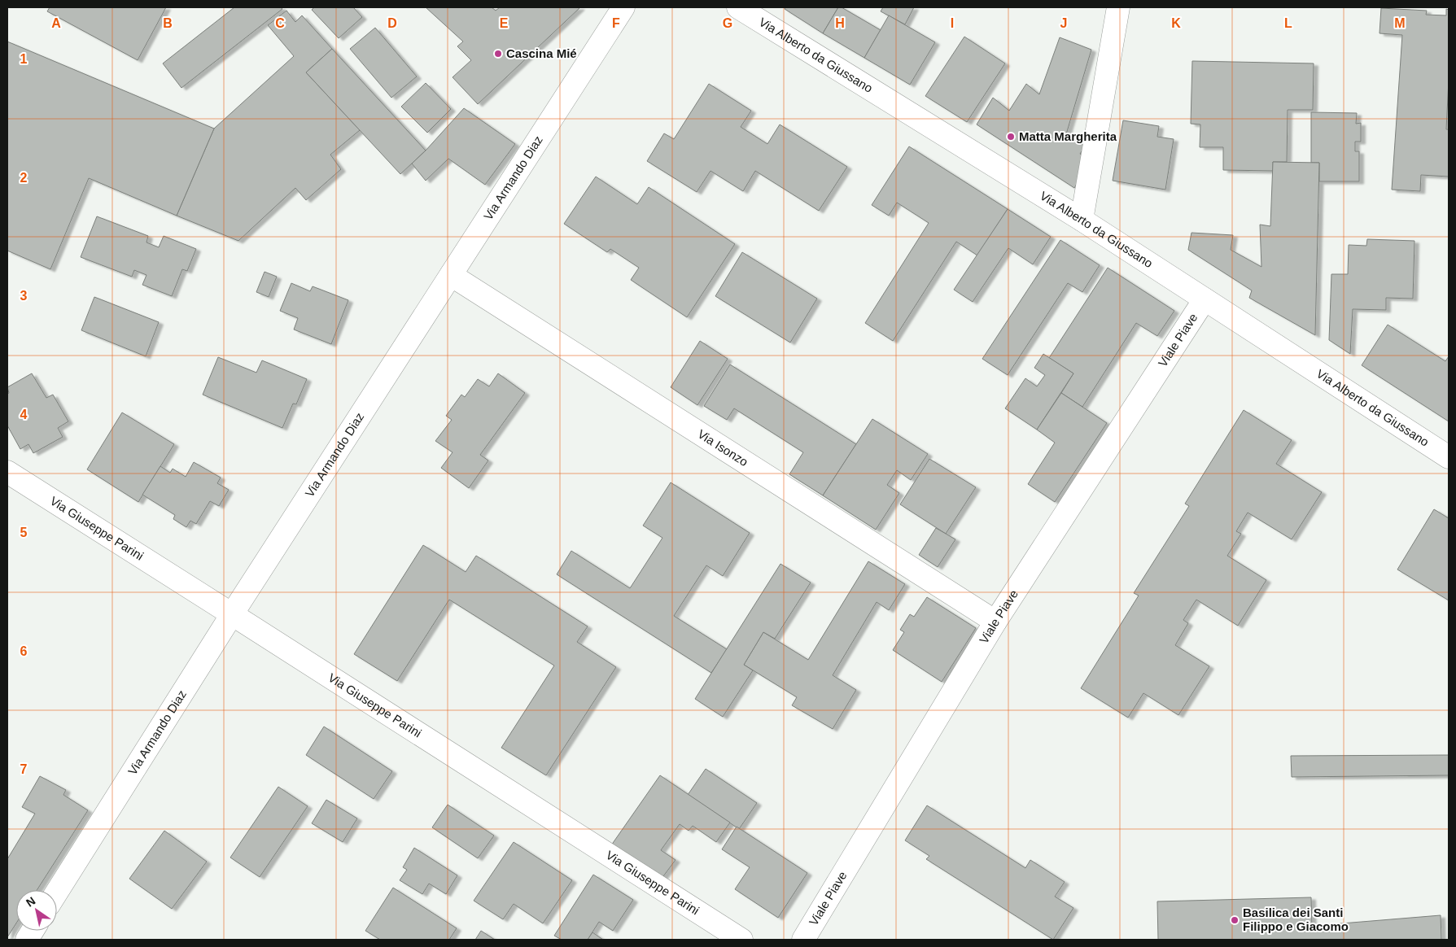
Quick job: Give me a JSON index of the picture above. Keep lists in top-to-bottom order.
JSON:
{
  "streets": {
    "street": [
      "Via Alberto da Giussano",
      "Via Armando Diaz",
      "Viale Piave",
      "Via Isonzo",
      "Via Giuseppe Parini"
    ]
  },
  "crossings": [
    ["Via Alberto da Giussano", "Viale Piave"],
    ["Via Armando Diaz", "Via Isonzo"],
    ["Via Armando Diaz", "Via Giuseppe Parini"],
    ["Viale Piave", "Via Isonzo"]
  ],
  "places": ["Cascina Mié", "Matta Margherita", "Basilica dei Santi Filippo e Giacomo"],
  "north": "top left",
  "grid": {
    "columns": [
      "A",
      "B",
      "C",
      "D",
      "E",
      "F",
      "G",
      "H",
      "I",
      "J",
      "K",
      "L",
      "M"
    ],
    "rows": [
      "1",
      "2",
      "3",
      "4",
      "5",
      "6",
      "7"
    ]
  }
}
